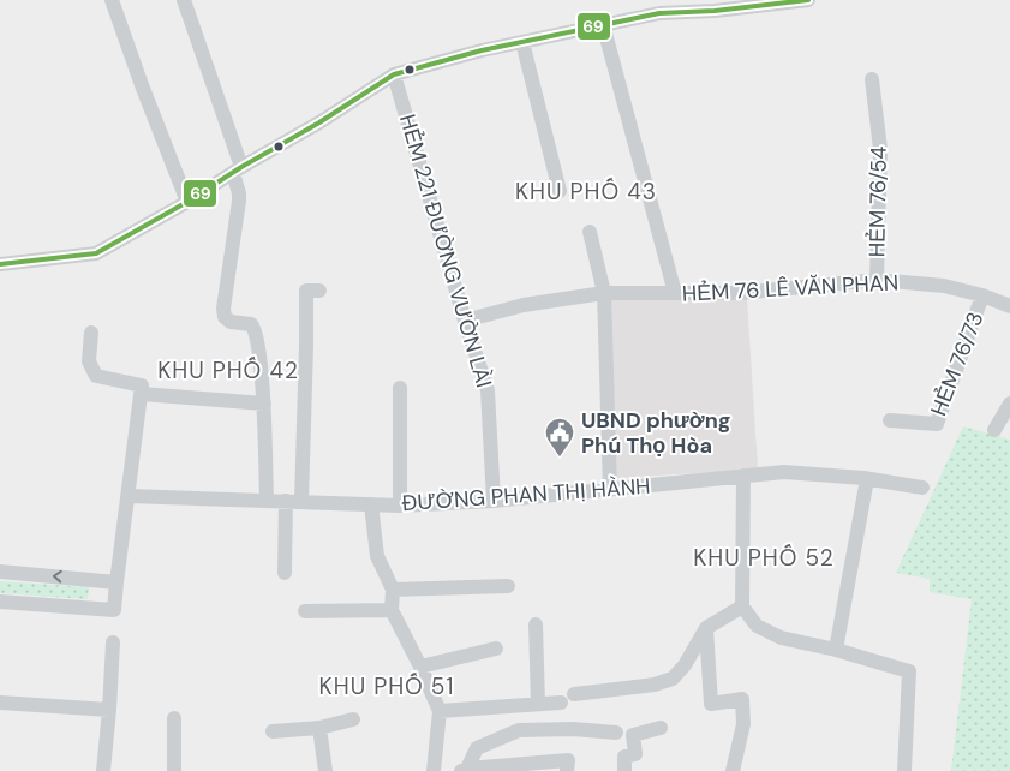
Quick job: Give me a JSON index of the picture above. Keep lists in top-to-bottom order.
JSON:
{
  "streets": {
    "street": [
      "HẺM 76/54",
      "HẺM 221 ĐƯỜNG VƯỜN LÀI",
      "HẺM 76 LÊ VĂN PHAN",
      "HẺM 76/73",
      "ĐƯỜNG PHAN THỊ HÀNH"
    ]
  },
  "crossings": [
    ["HẺM 76/54", "HẺM 76 LÊ VĂN PHAN"],
    ["HẺM 221 ĐƯỜNG VƯỜN LÀI", "HẺM 76 LÊ VĂN PHAN"],
    ["HẺM 221 ĐƯỜNG VƯỜN LÀI", "ĐƯỜNG PHAN THỊ HÀNH"],
    ["HẺM 76 LÊ VĂN PHAN", "HẺM 76/73"]
  ],
  "districts": [
    "KHU PHỐ 43",
    "KHU PHỐ 42",
    "KHU PHỐ 52",
    "KHU PHỐ 51"
  ],
  "places": {
    "public building": ["UBND phường Phú Thọ Hòa"]
  },
  "lines": ["transit line 69"]
}
